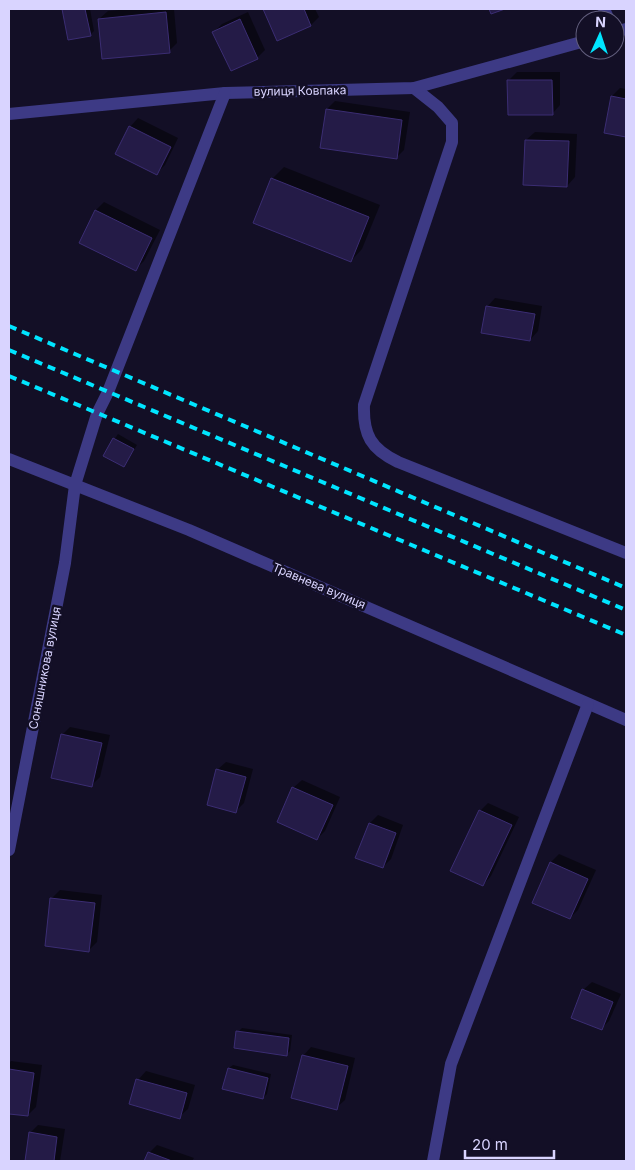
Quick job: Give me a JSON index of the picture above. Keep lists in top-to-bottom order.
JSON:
{
  "streets": {
    "street": ["вулиця Ковпака", "Травнева вулиця", "Соняшникова вулиця"]
  },
  "crossings": [
    ["вулиця Ковпака", "Соняшникова вулиця"],
    ["Травнева вулиця", "Соняшникова вулиця"]
  ],
  "scale_bar": "20 m",
  "north": "top"
}
